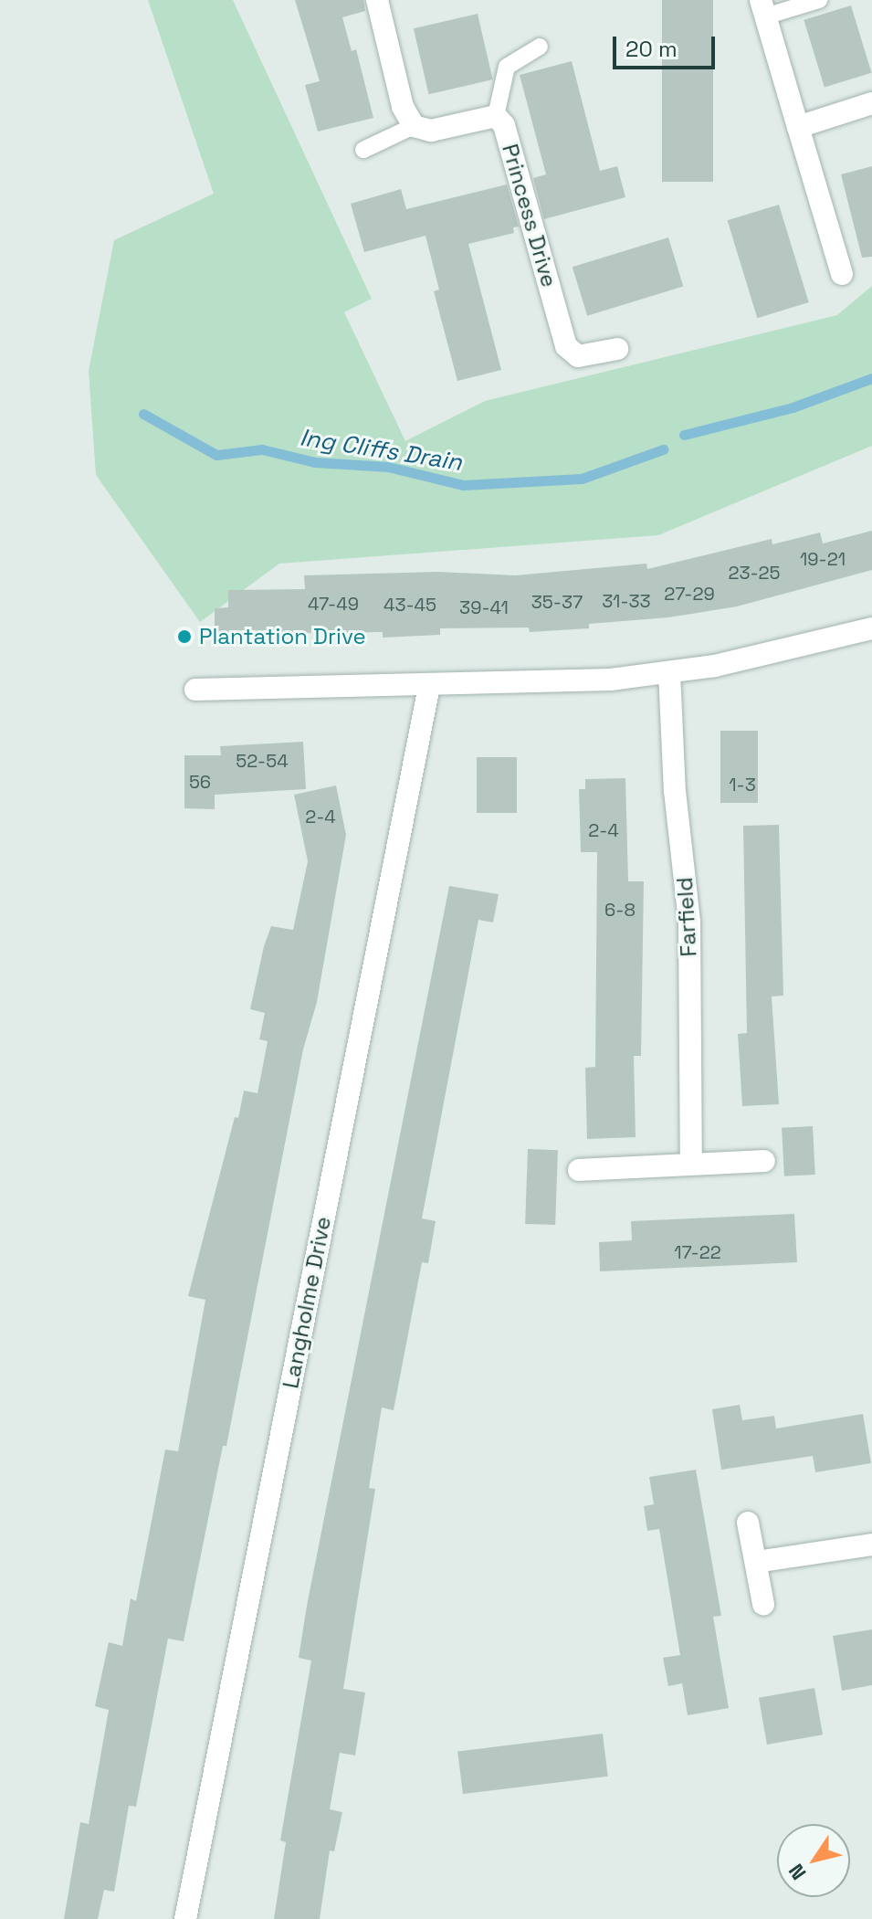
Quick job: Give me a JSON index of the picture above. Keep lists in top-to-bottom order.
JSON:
{
  "streets": {
    "street": ["Princess Drive", "Farfield", "Langholme Drive"]
  },
  "water": ["Ing Cliffs Drain"],
  "places": ["Plantation Drive"],
  "house_numbers": [
    "19-21",
    "23-25",
    "27-29",
    "31-33",
    "35-37",
    "47-49",
    "43-45",
    "39-41",
    "52-54",
    "56",
    "1-3",
    "2-4",
    "2-4",
    "6-8",
    "17-22"
  ],
  "scale_bar": "20 m",
  "north": "bottom left"
}
